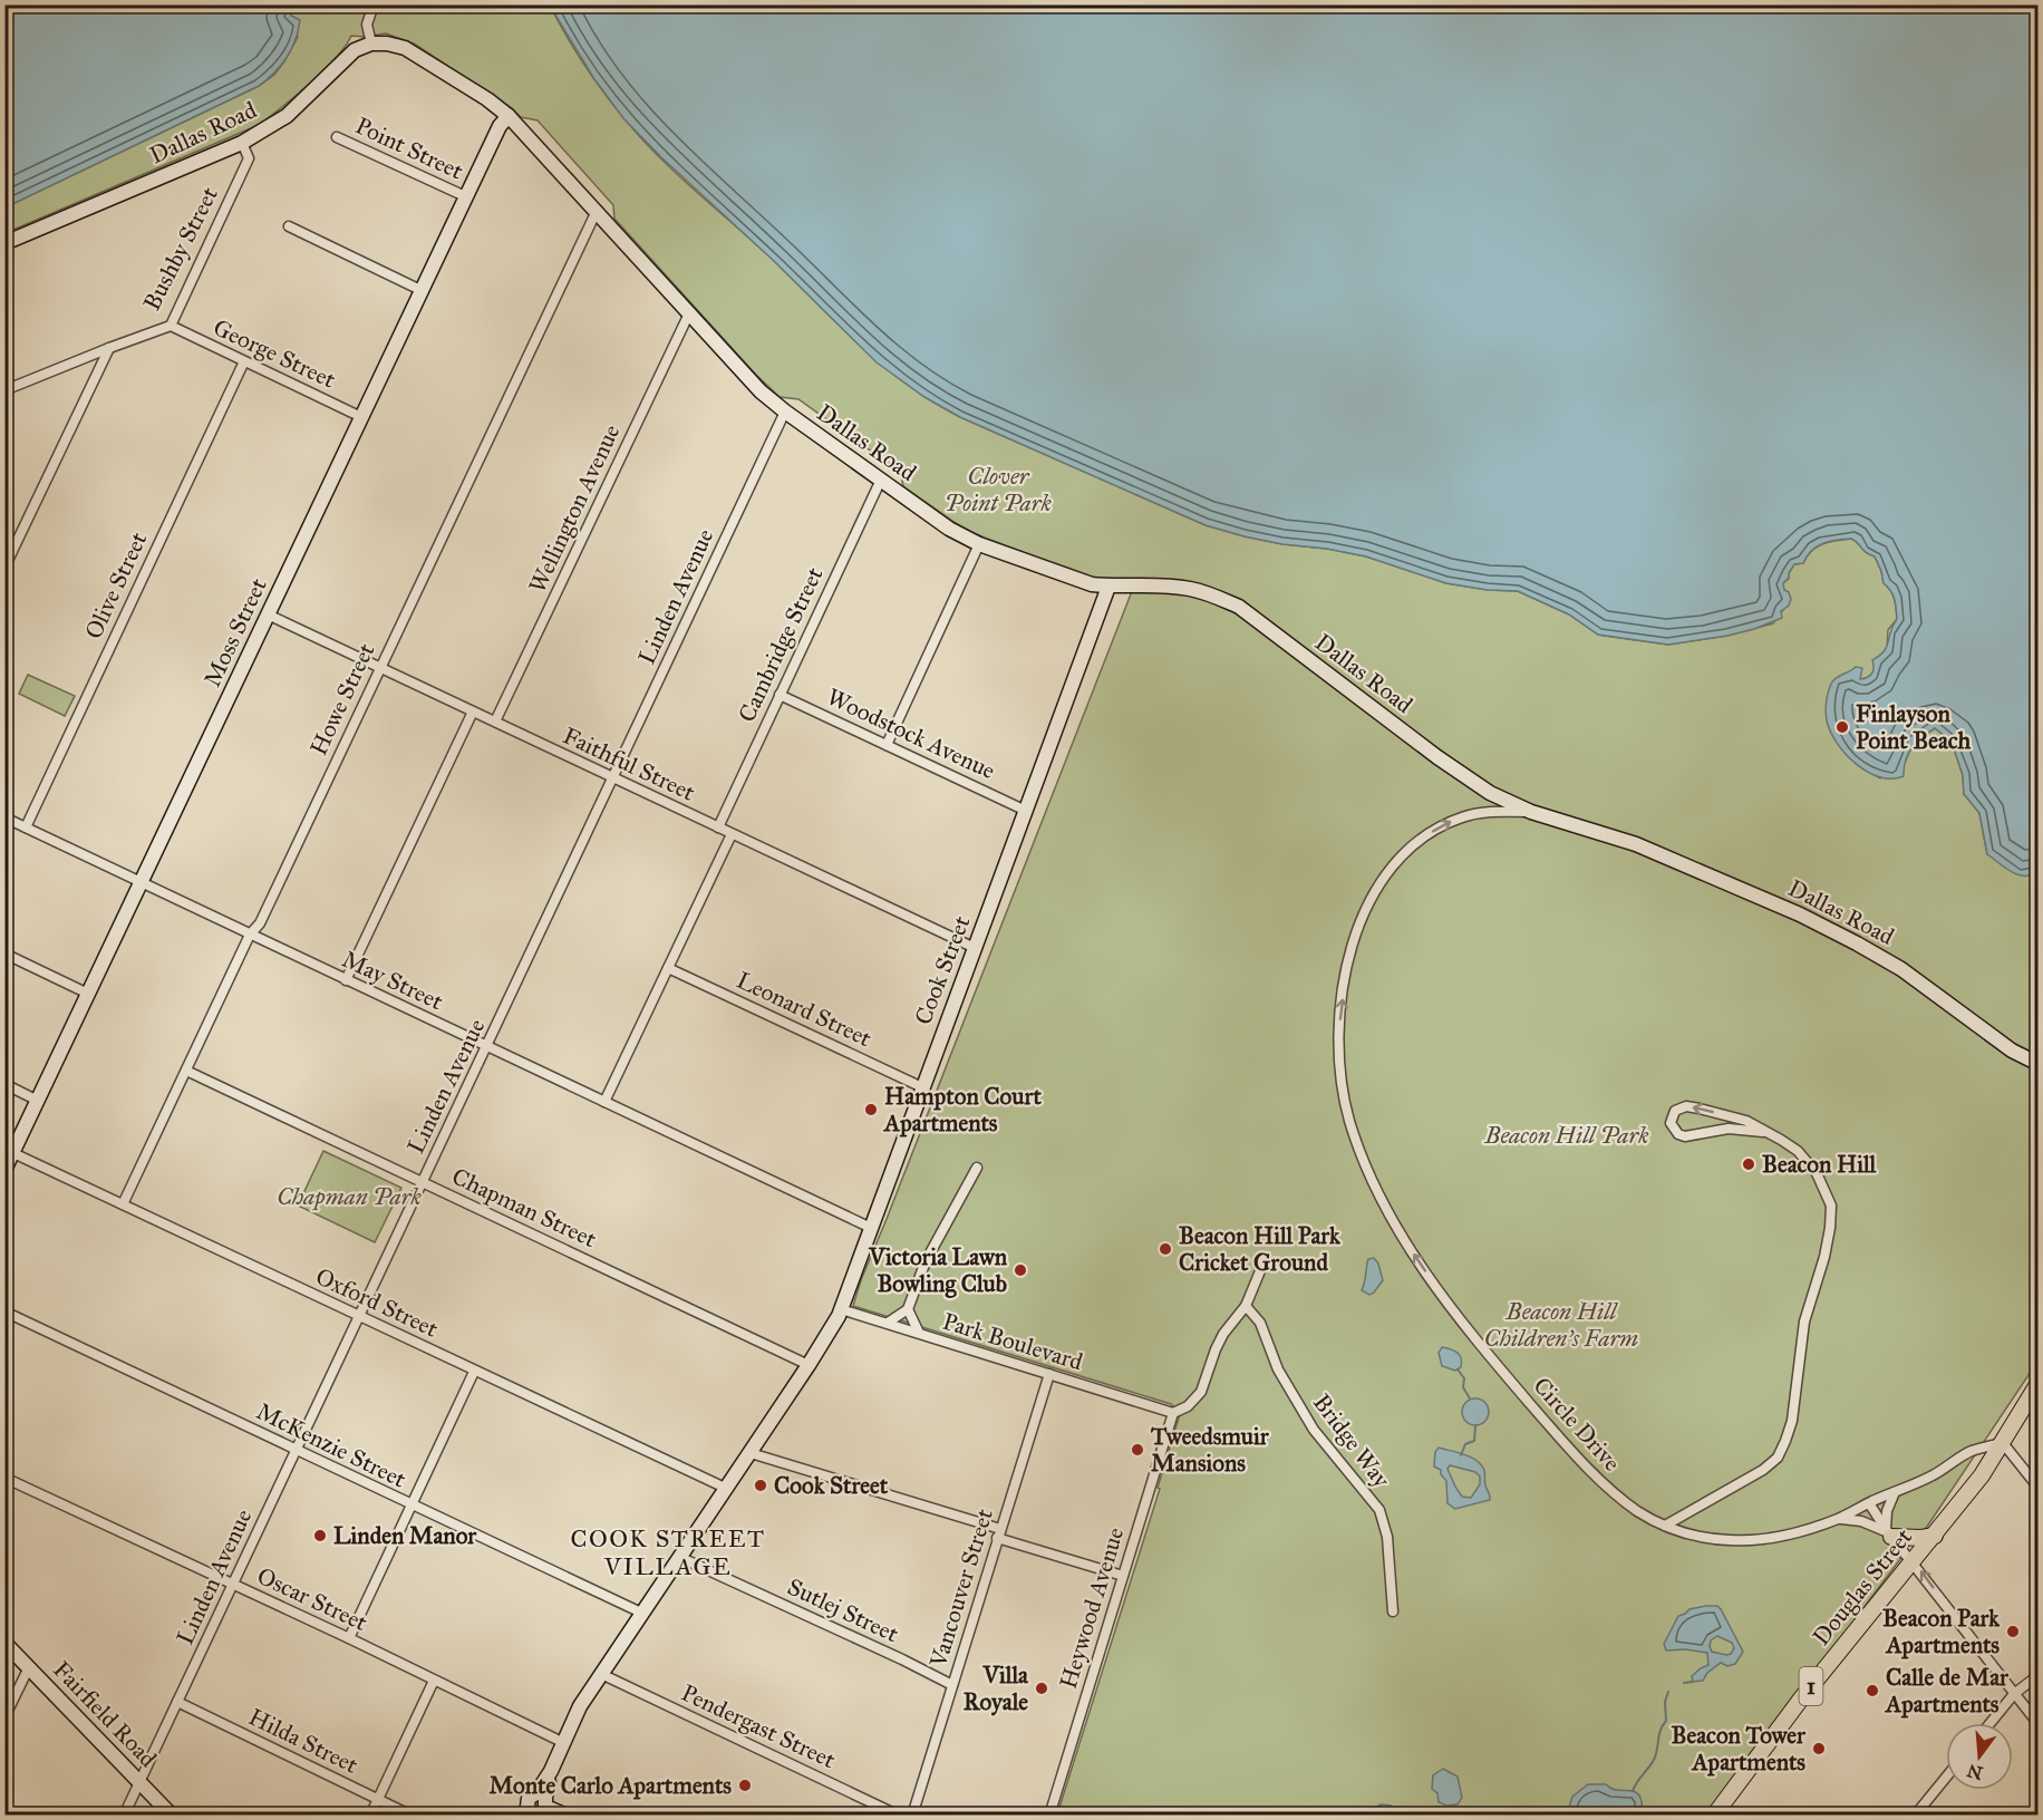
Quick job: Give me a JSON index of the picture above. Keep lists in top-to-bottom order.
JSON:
{
  "streets": {
    "main road": [
      "Dallas Road",
      "Moss Street",
      "Cook Street",
      "Douglas Street",
      "1",
      "Fairfield Road"
    ],
    "street": [
      "Point Street",
      "Bushby Street",
      "George Street",
      "Wellington Avenue",
      "Olive Street",
      "Linden Avenue",
      "Cambridge Street",
      "Howe Street",
      "Woodstock Avenue",
      "Faithful Street",
      "May Street",
      "Leonard Street",
      "Chapman Street",
      "Oxford Street",
      "Park Boulevard",
      "Circle Drive",
      "Bridge Way",
      "McKenzie Street",
      "Vancouver Street",
      "Oscar Street",
      "Heywood Avenue",
      "Sutlej Street",
      "Pendergast Street",
      "Hilda Street"
    ]
  },
  "crossings": [
    ["Dallas Road", "Bushby Street"],
    ["Dallas Road", "Wellington Avenue"],
    ["Dallas Road", "Linden Avenue"],
    ["Dallas Road", "Moss Street"],
    ["Dallas Road", "Cambridge Street"],
    ["Dallas Road", "Howe Street"],
    ["Dallas Road", "Cook Street"],
    ["Dallas Road", "Circle Drive"],
    ["Point Street", "Moss Street"],
    ["Bushby Street", "George Street"],
    ["George Street", "Olive Street"],
    ["George Street", "Moss Street"],
    ["Wellington Avenue", "Faithful Street"],
    ["Olive Street", "May Street"],
    ["Linden Avenue", "Faithful Street"],
    ["Linden Avenue", "May Street"],
    ["Linden Avenue", "Chapman Street"],
    ["Linden Avenue", "Oxford Street"],
    ["Linden Avenue", "McKenzie Street"],
    ["Linden Avenue", "Oscar Street"],
    ["Linden Avenue", "Fairfield Road"],
    ["Linden Avenue", "Hilda Street"],
    ["Moss Street", "Faithful Street"],
    ["Moss Street", "May Street"],
    ["Moss Street", "Oxford Street"],
    ["Cambridge Street", "Woodstock Avenue"],
    ["Cambridge Street", "Faithful Street"],
    ["Howe Street", "Faithful Street"],
    ["Howe Street", "May Street"],
    ["Howe Street", "Chapman Street"],
    ["Howe Street", "Oxford Street"],
    ["Woodstock Avenue", "Cook Street"],
    ["Faithful Street", "Cook Street"],
    ["Cook Street", "May Street"],
    ["Cook Street", "Leonard Street"],
    ["Cook Street", "Chapman Street"],
    ["Cook Street", "Oxford Street"],
    ["Cook Street", "Park Boulevard"],
    ["Cook Street", "McKenzie Street"],
    ["Cook Street", "Oscar Street"],
    ["Cook Street", "Sutlej Street"],
    ["Cook Street", "Pendergast Street"],
    ["Park Boulevard", "Vancouver Street"],
    ["Park Boulevard", "Heywood Avenue"],
    ["Circle Drive", "Douglas Street"],
    ["Vancouver Street", "Sutlej Street"]
  ],
  "districts": ["COOK STREET VILLAGE"],
  "parks": [
    "Clover Point Park",
    "Beacon Hill Park",
    "Chapman Park",
    "Beacon Hill Children's Farm"
  ],
  "places": [
    "Finlayson Point Beach",
    "Hampton Court Apartments",
    "Beacon Hill",
    "Beacon Hill Park Cricket Ground",
    "Victoria Lawn Bowling Club",
    "Tweedsmuir Mansions",
    "Cook Street",
    "Linden Manor",
    "Beacon Park Apartments",
    "Villa Royale",
    "Calle de Mar Apartments",
    "Beacon Tower Apartments",
    "Monte Carlo Apartments"
  ],
  "north": "bottom"
}
